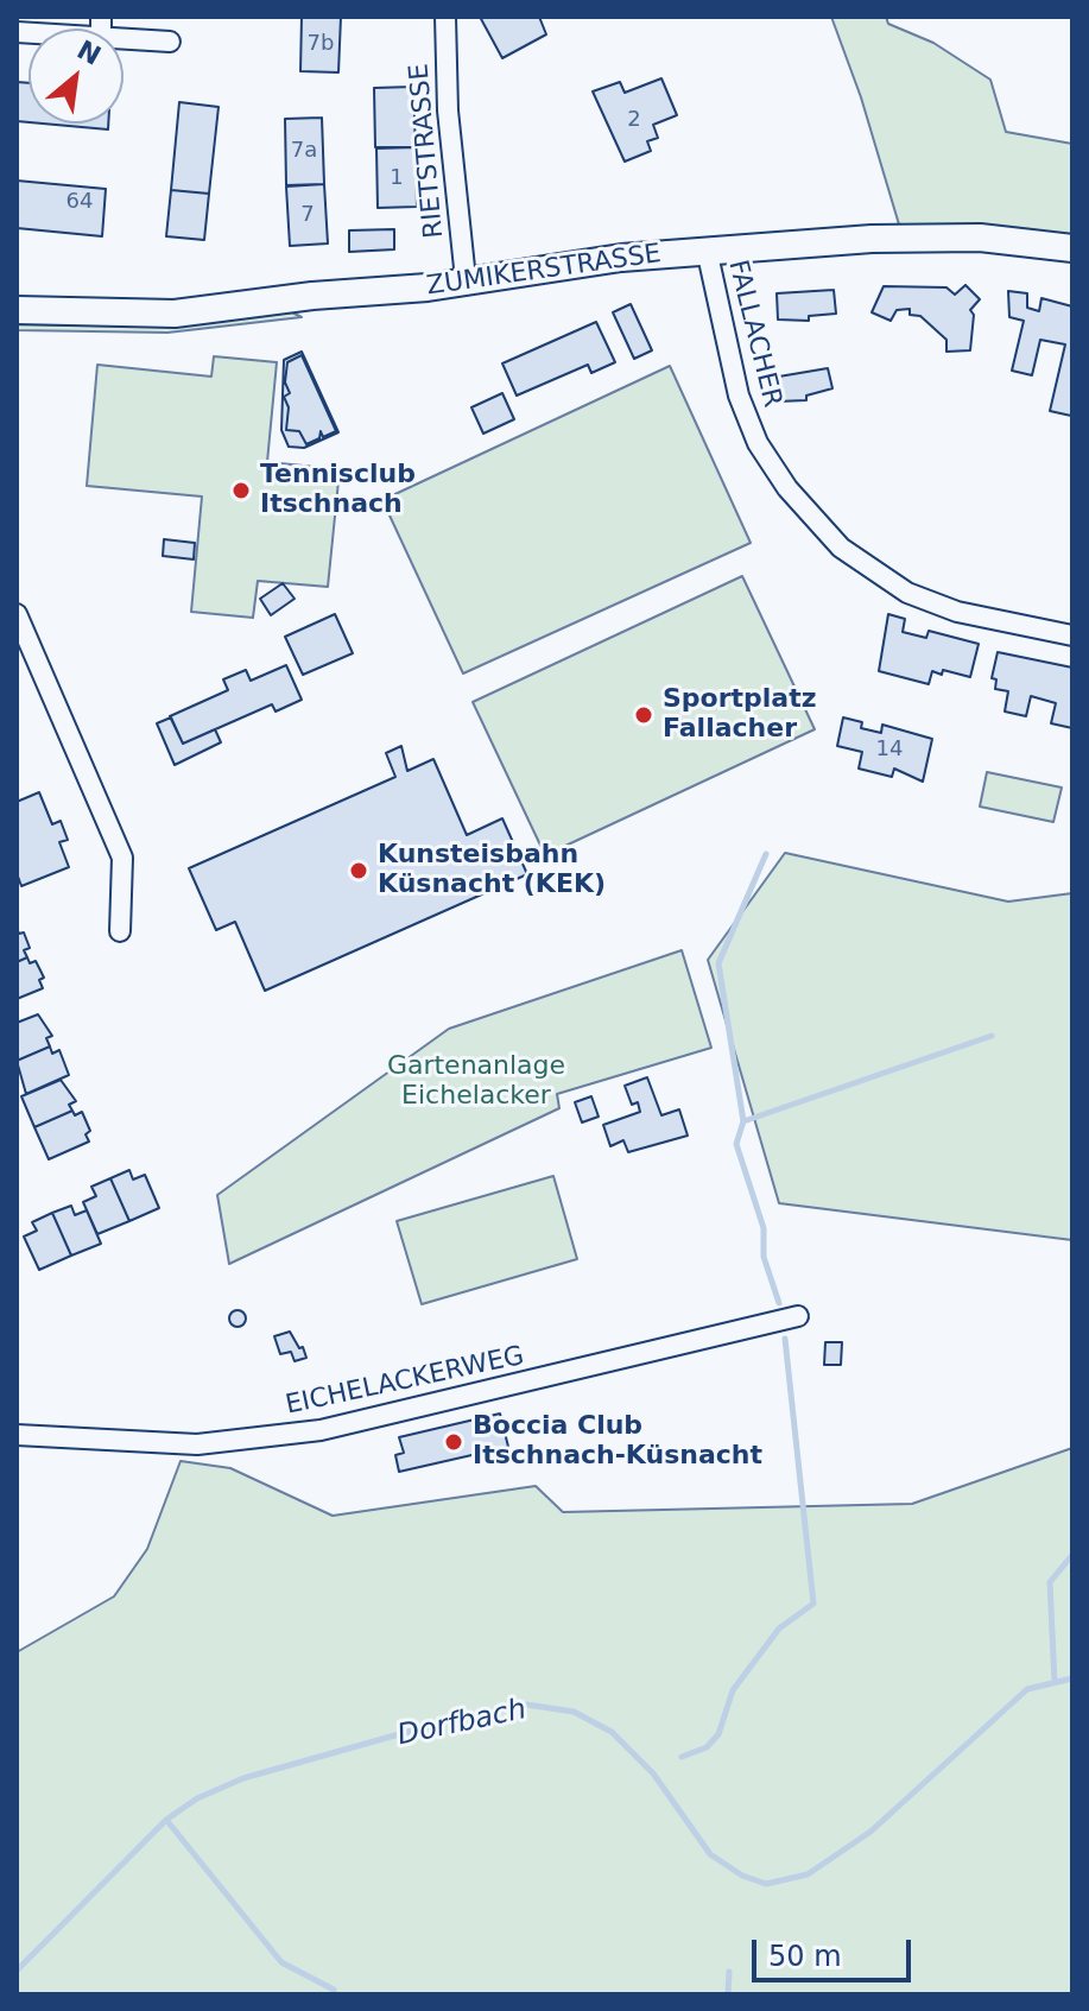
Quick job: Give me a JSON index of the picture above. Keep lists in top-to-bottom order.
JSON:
{
  "streets": {
    "main road": ["ZUMIKERSTRASSE"],
    "street": ["RIETSTRASSE", "FALLACHER", "EICHELACKERWEG"]
  },
  "crossings": [
    ["RIETSTRASSE", "ZUMIKERSTRASSE"],
    ["ZUMIKERSTRASSE", "FALLACHER"]
  ],
  "water": ["Dorfbach"],
  "parks": ["Gartenanlage Eichelacker"],
  "places": [
    "Tennisclub Itschnach",
    "Sportplatz Fallacher",
    "Kunsteisbahn Küsnacht (KEK)",
    "Boccia Club Itschnach-Küsnacht"
  ],
  "house_numbers": [
    "7b",
    "2",
    "7a",
    "1",
    "64",
    "7",
    "14"
  ],
  "scale_bar": "50 m",
  "north": "top right"
}
